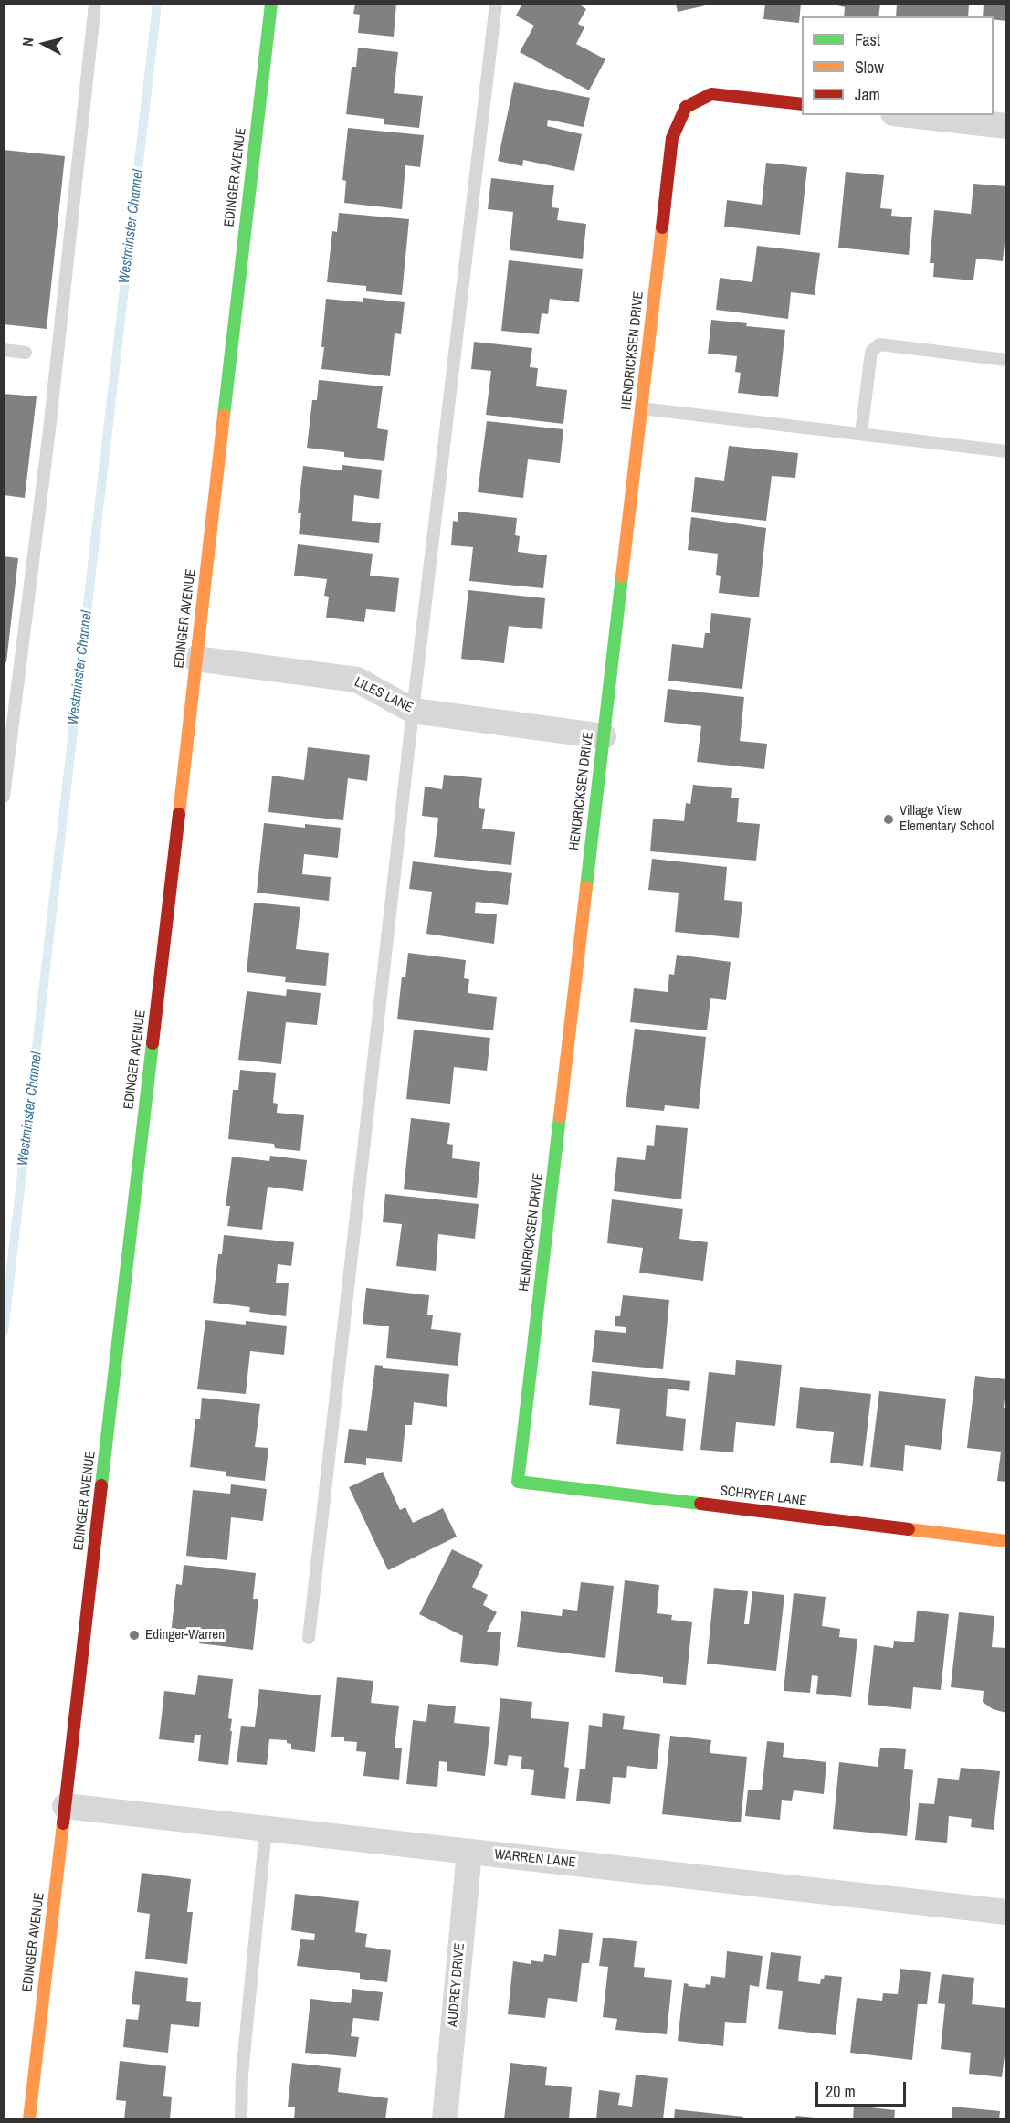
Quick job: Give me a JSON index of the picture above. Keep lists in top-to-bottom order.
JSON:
{
  "streets": {
    "main road": ["EDINGER AVENUE", "HENDRICKSEN DRIVE", "SCHRYER LANE"],
    "street": ["LILES LANE", "WARREN LANE", "AUDREY DRIVE"]
  },
  "crossings": [
    ["EDINGER AVENUE", "LILES LANE"],
    ["EDINGER AVENUE", "WARREN LANE"],
    ["HENDRICKSEN DRIVE", "LILES LANE"],
    ["HENDRICKSEN DRIVE", "SCHRYER LANE"],
    ["WARREN LANE", "AUDREY DRIVE"]
  ],
  "water": ["Westminster Channel"],
  "places": ["Village View Elementary School", "Edinger-Warren"],
  "legend": ["Fast", "Slow", "Jam"],
  "scale_bar": "20 m",
  "north": "left"
}
